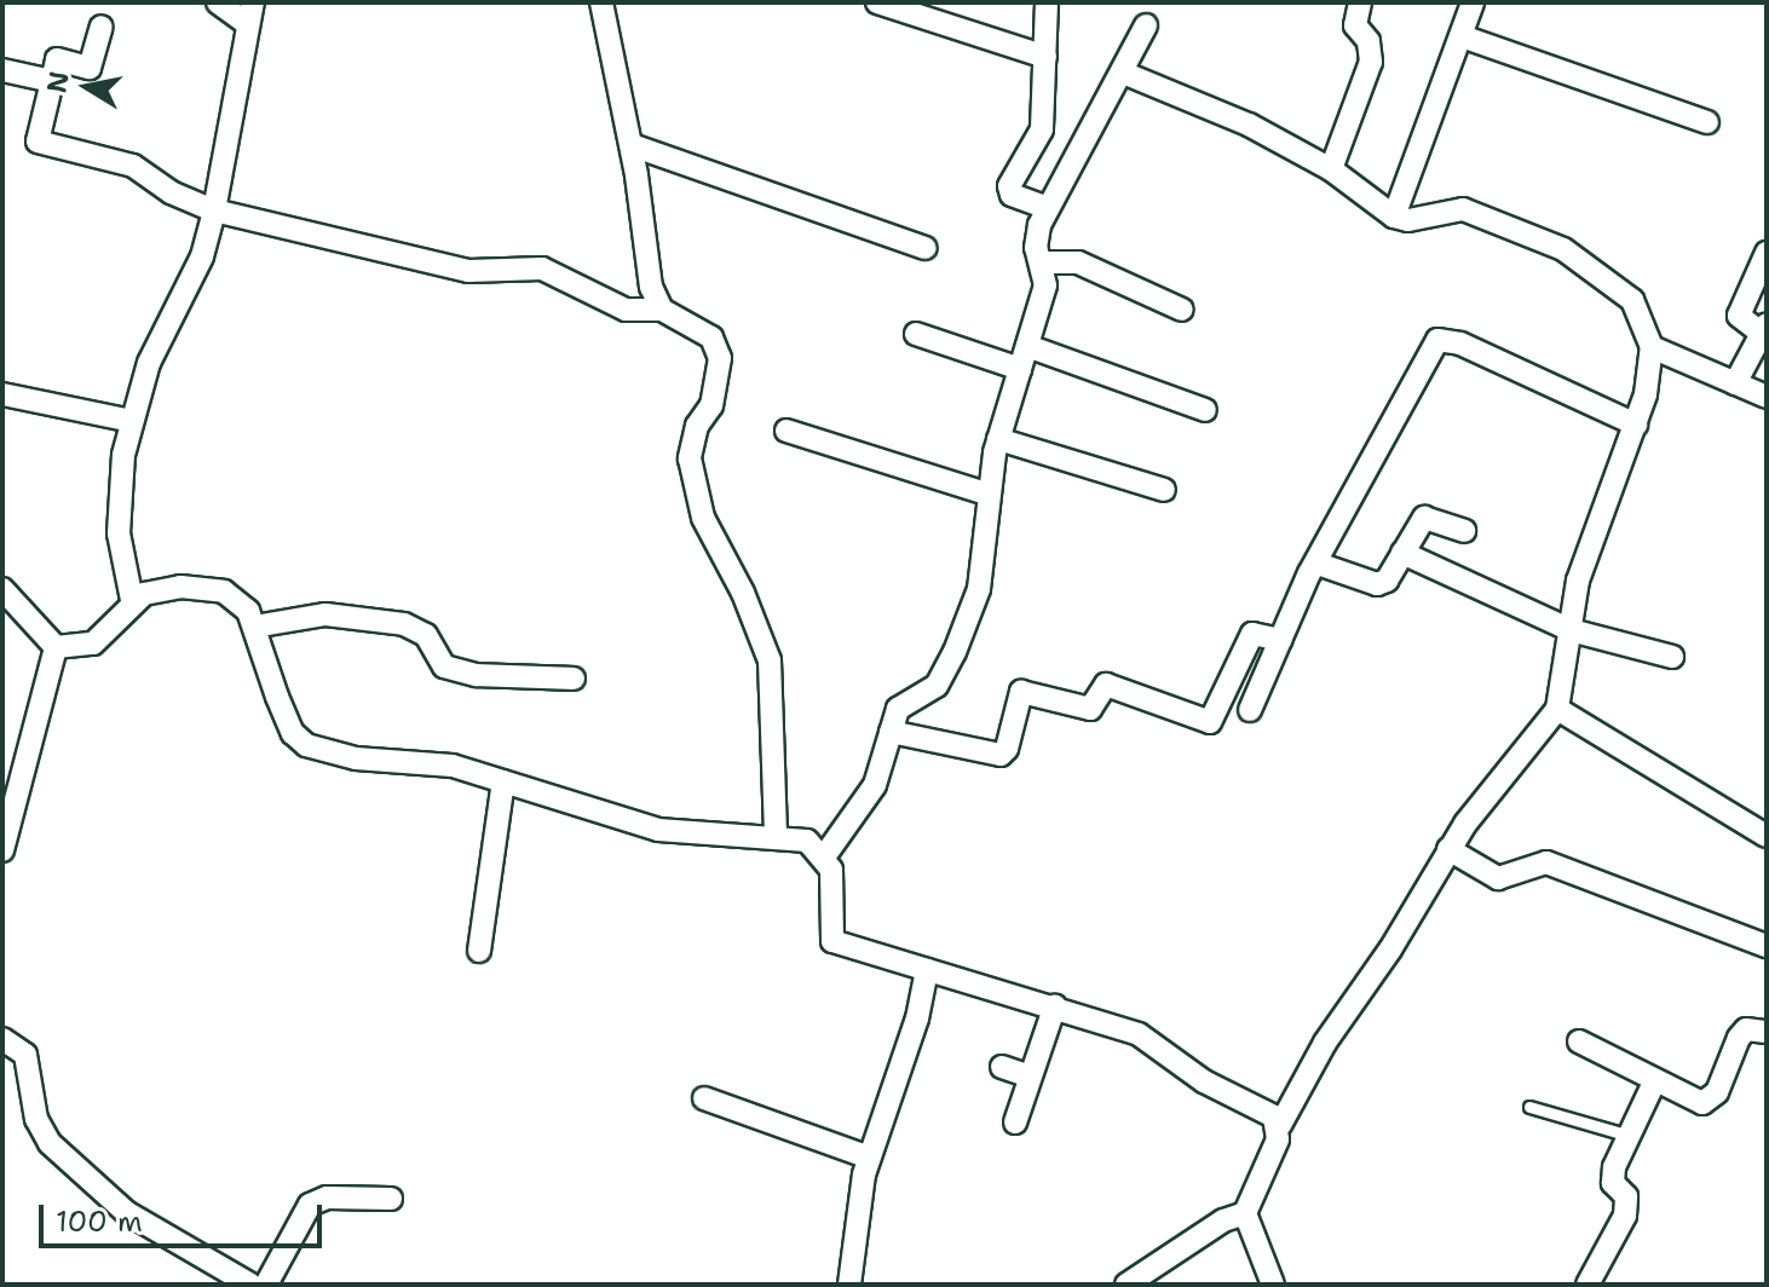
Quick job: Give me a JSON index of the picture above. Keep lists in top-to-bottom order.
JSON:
{
  "scale_bar": "100 m",
  "north": "left"
}
